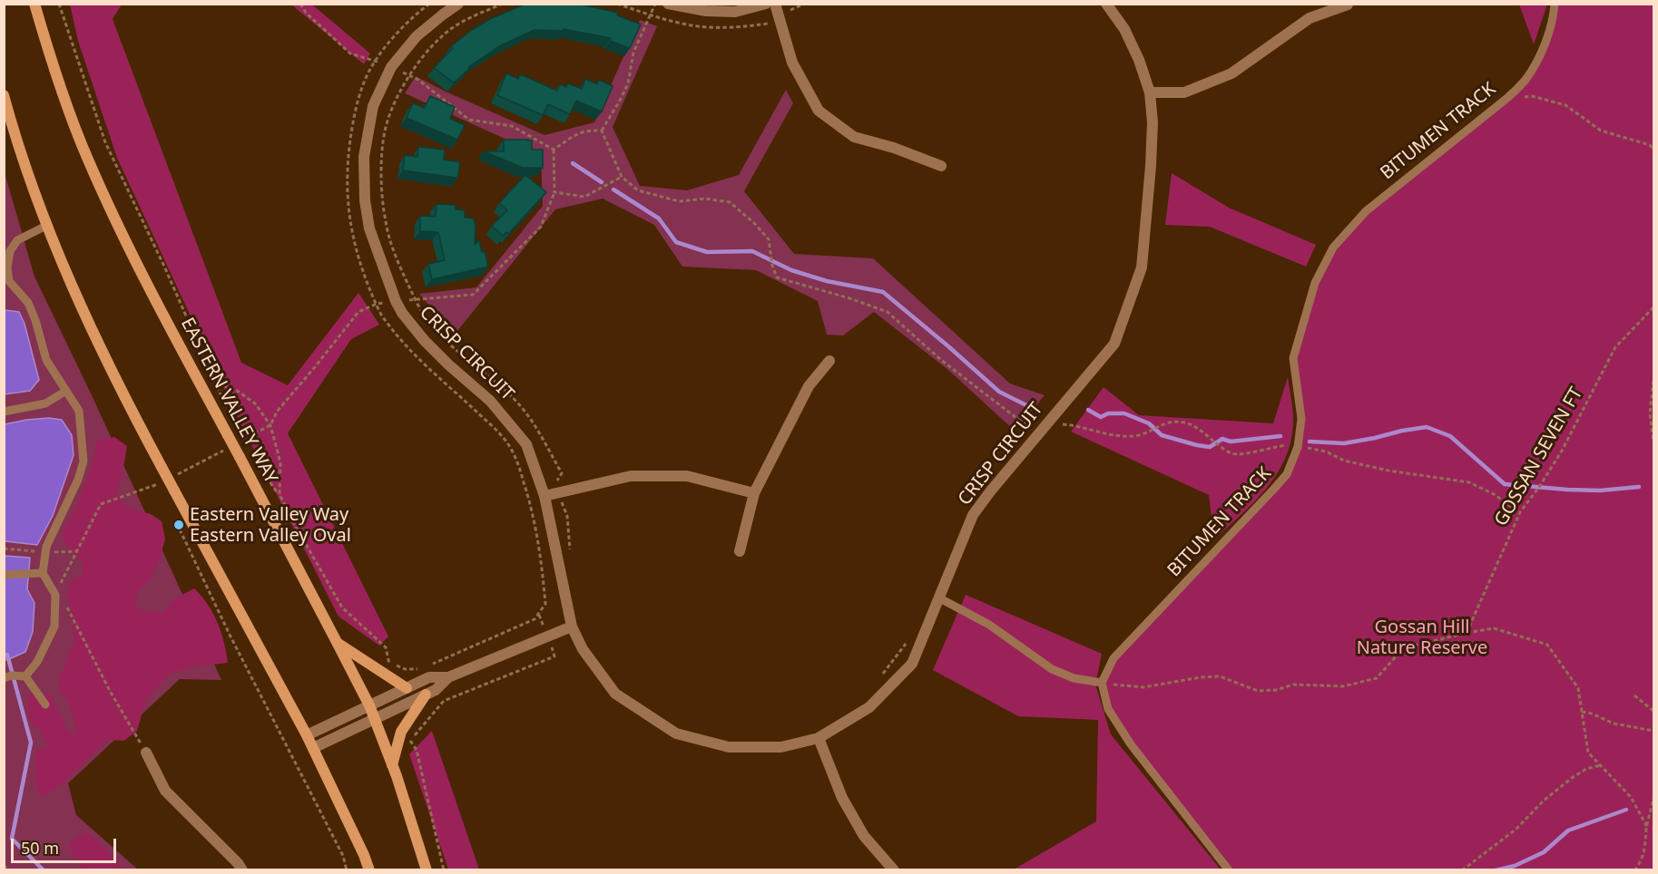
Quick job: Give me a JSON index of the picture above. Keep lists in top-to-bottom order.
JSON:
{
  "streets": {
    "main road": ["EASTERN VALLEY WAY"],
    "street": ["CRISP CIRCUIT"],
    "lane": ["BITUMEN TRACK"],
    "path": ["GOSSAN SEVEN FT"]
  },
  "parks": ["Gossan Hill Nature Reserve"],
  "places": ["Eastern Valley Way Eastern Valley Oval"],
  "scale_bar": "50 m"
}
